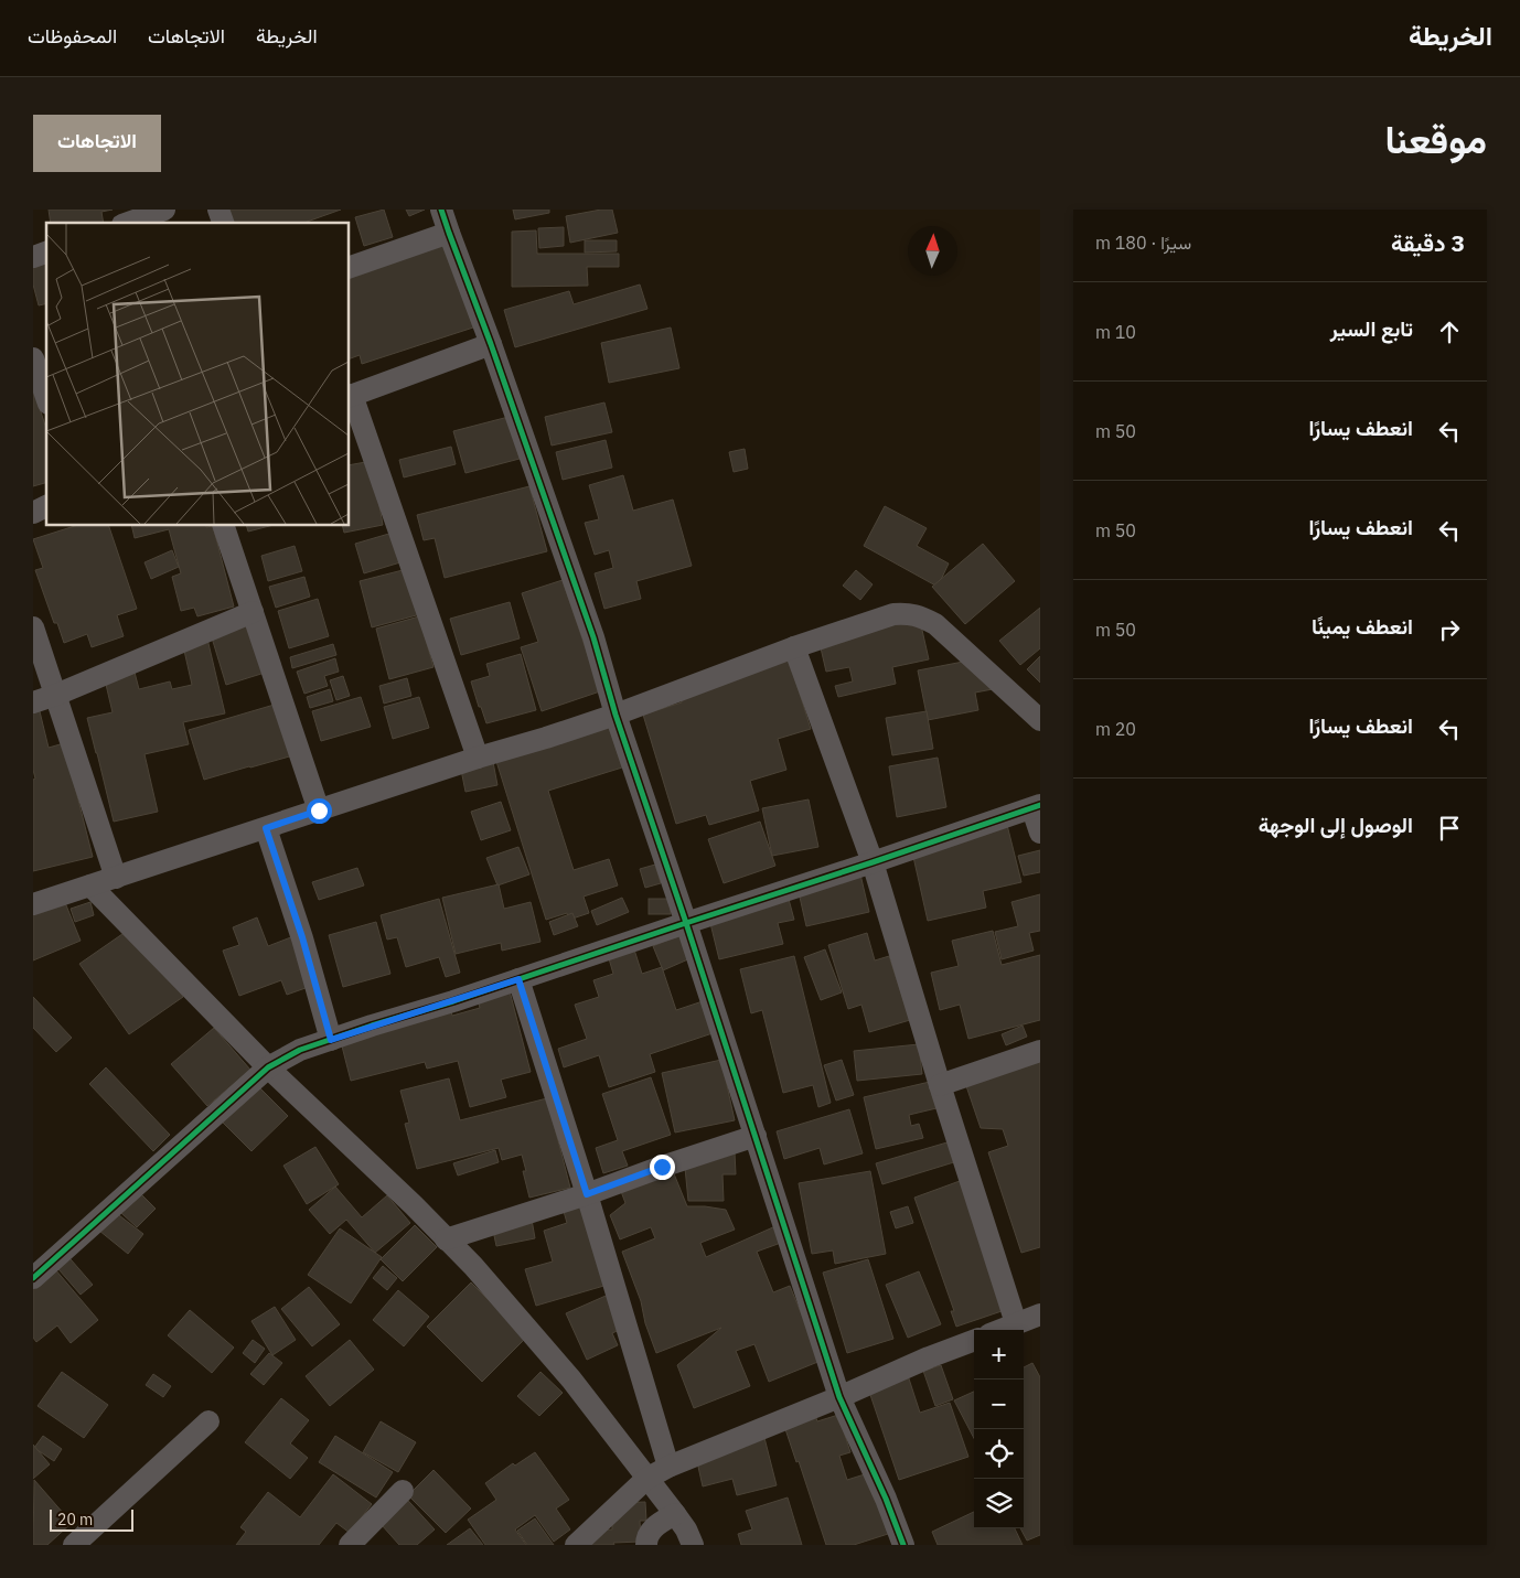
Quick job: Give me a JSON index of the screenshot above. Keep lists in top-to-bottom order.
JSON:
{
  "scale_bar": "20 m",
  "north": "top",
  "page": {
    "header": "الخريطة",
    "nav": ["الخريطة", "الاتجاهات", "المحفوظات"],
    "title": "موقعنا",
    "buttons": "الاتجاهات",
    "heading": ["3 دقيقة", "سيرًا · 180 m"],
    "list": [
      ["تابع السير", "10 m"],
      ["انعطف يسارًا", "50 m"],
      ["انعطف يسارًا", "50 m"],
      ["انعطف يمينًا", "50 m"],
      ["انعطف يسارًا", "20 m"],
      "الوصول إلى الوجهة"
    ],
    "map_buttons": ["+", "−"],
    "scale": "20 m"
  }
}
